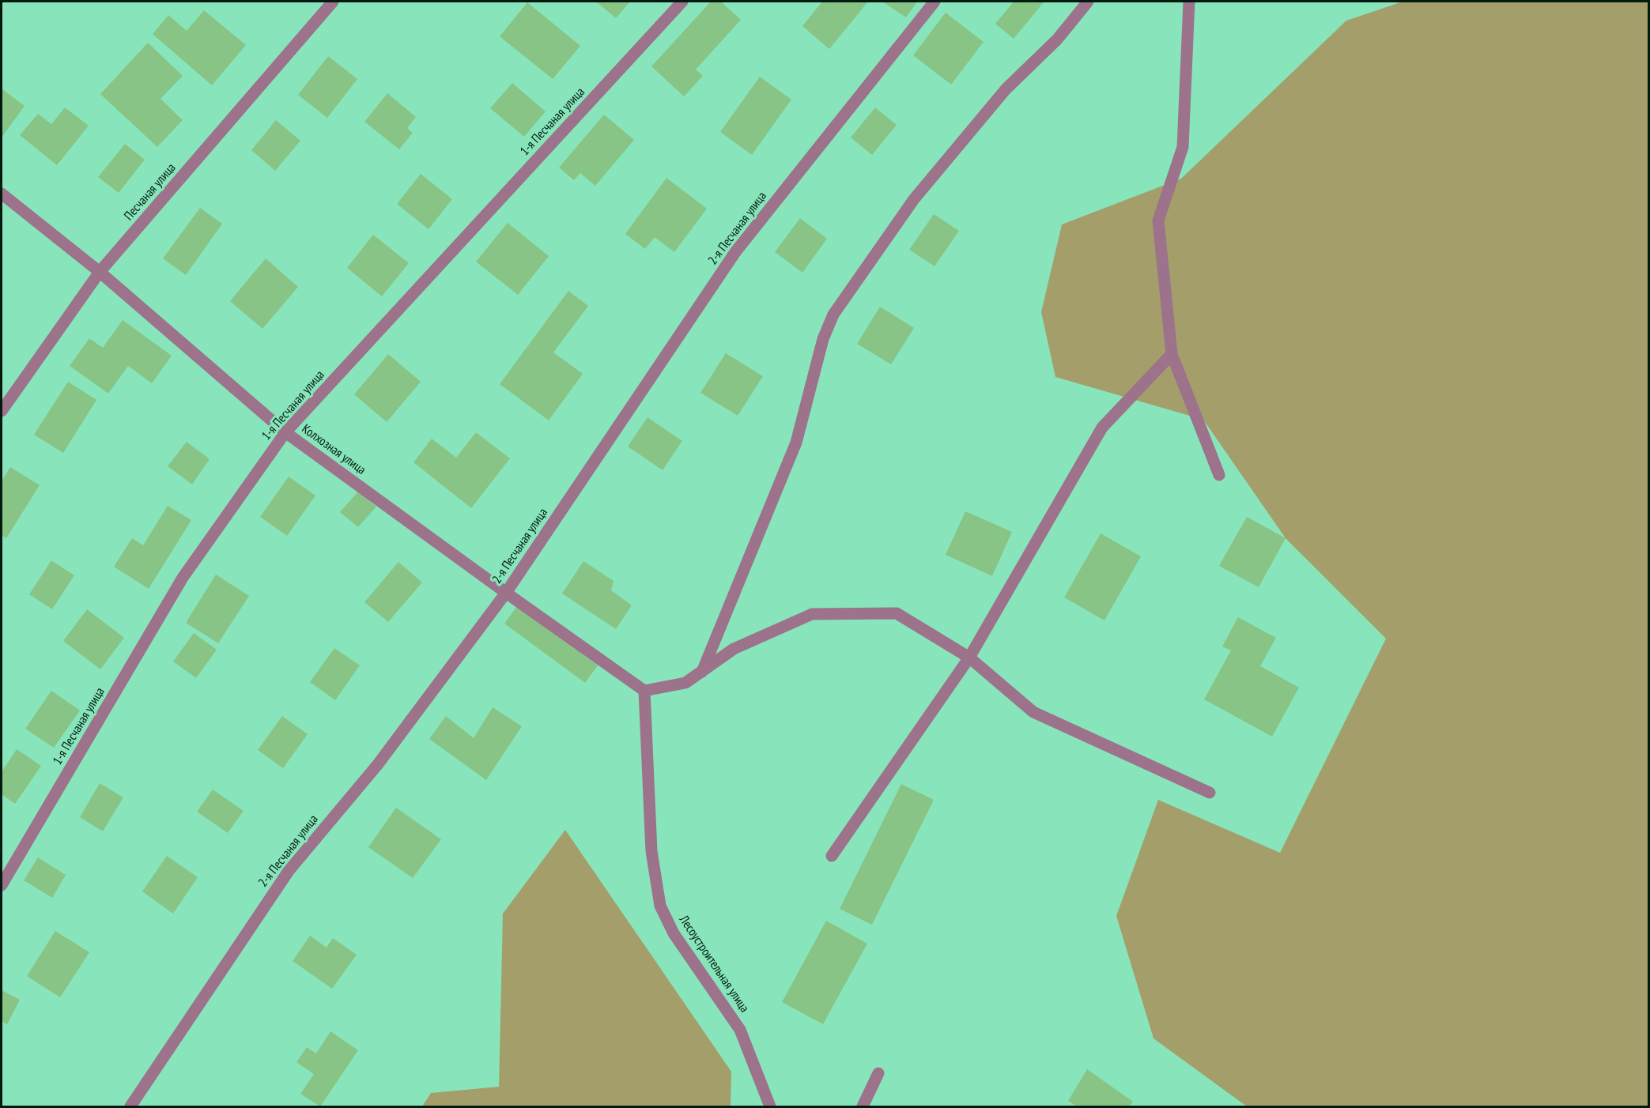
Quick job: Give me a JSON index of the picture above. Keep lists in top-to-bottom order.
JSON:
{
  "streets": {
    "street": [
      "1-я Песчаная улица",
      "Песчаная улица",
      "2-я Песчаная улица",
      "Колхозная улица",
      "Лесоустроительная улица"
    ]
  },
  "crossings": [
    ["1-я Песчаная улица", "Колхозная улица"],
    ["Песчаная улица", "Колхозная улица"],
    ["2-я Песчаная улица", "Колхозная улица"],
    ["Колхозная улица", "Лесоустроительная улица"]
  ]
}
